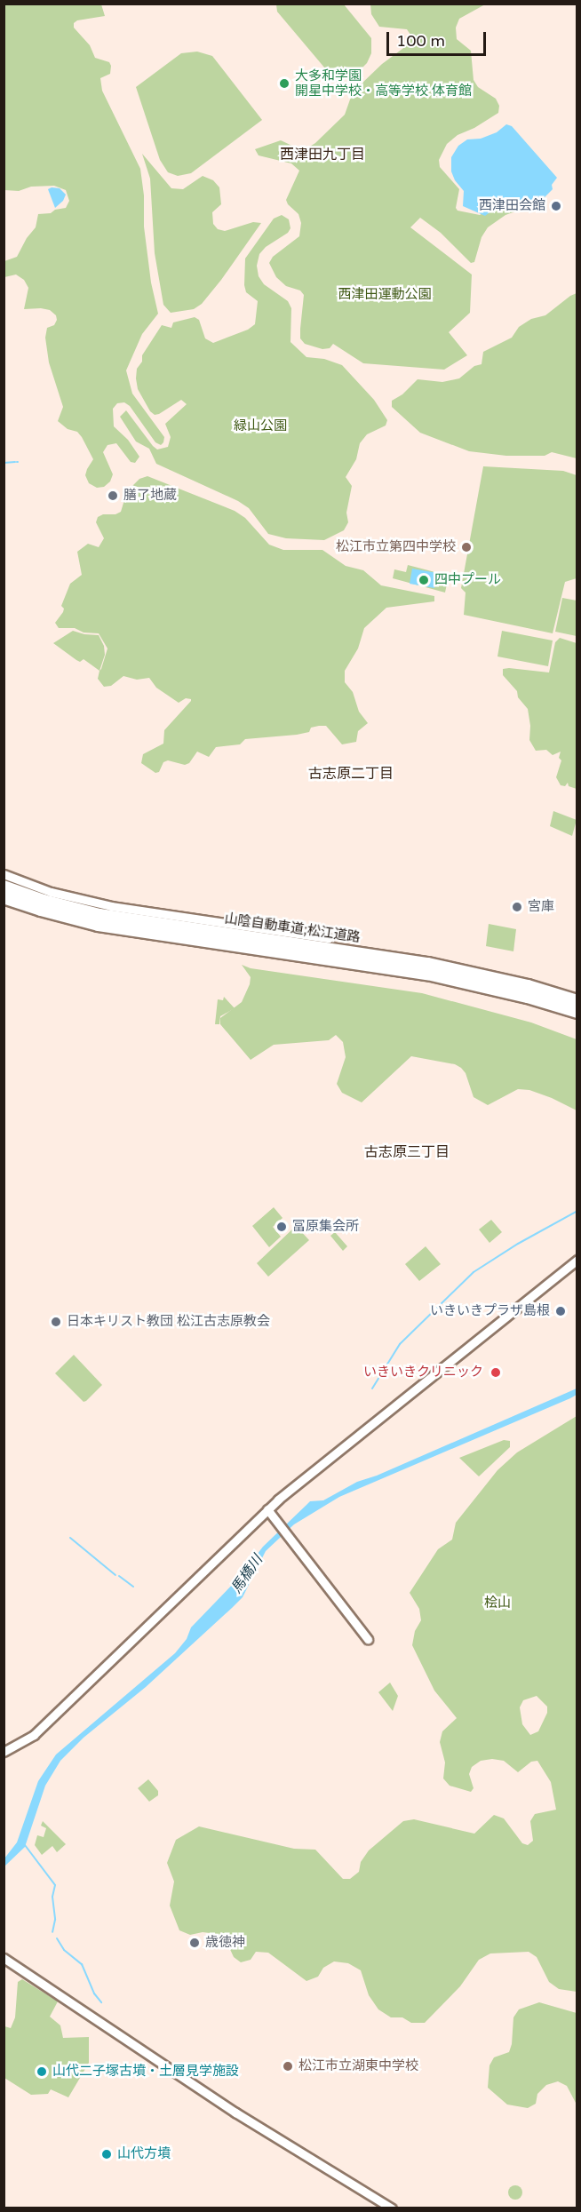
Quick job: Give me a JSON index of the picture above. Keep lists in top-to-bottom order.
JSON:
{
  "streets": {
    "highway": ["山陰自動車道;松江道路"]
  },
  "districts": ["西津田九丁目", "古志原二丁目", "古志原三丁目"],
  "water": ["馬橋川"],
  "parks": ["西津田運動公園", "緑山公園", "桧山"],
  "places": [
    "大多和学園 開星中学校・高等学校 体育館",
    "西津田会館",
    "膳了地蔵",
    "松江市立第四中学校",
    "四中プール",
    "宮庫",
    "冨原集会所",
    "いきいきプラザ島根",
    "日本キリスト教団 松江古志原教会",
    "いきいきクリニック",
    "歳徳神",
    "松江市立湖東中学校",
    "山代二子塚古墳・土層見学施設",
    "山代方墳"
  ],
  "scale_bar": "100 m"
}
